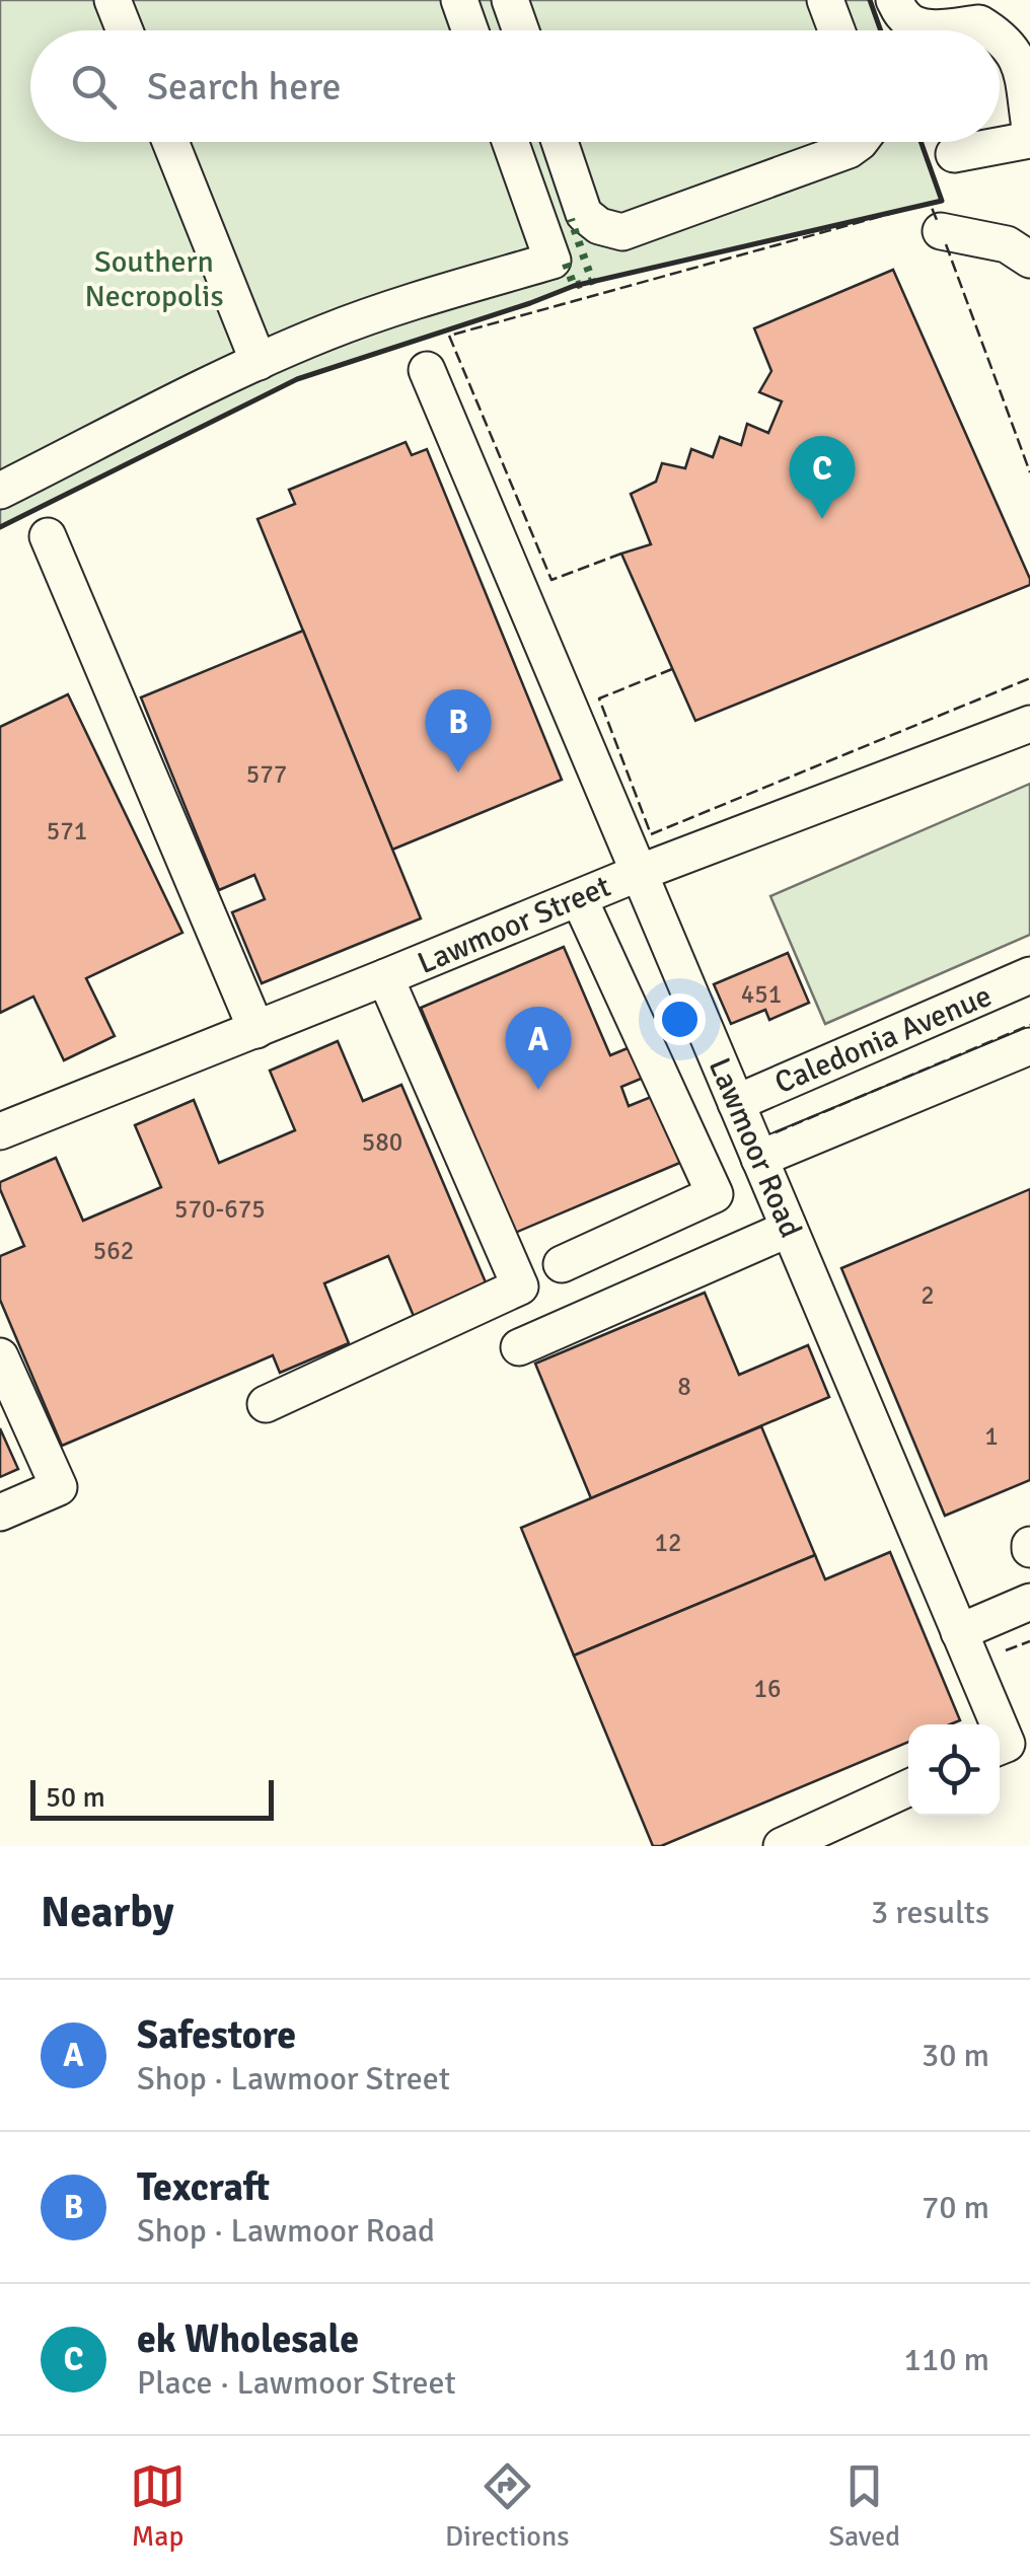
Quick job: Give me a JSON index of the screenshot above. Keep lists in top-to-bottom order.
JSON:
{
  "streets": {
    "street": ["Lawmoor Street", "Caledonia Avenue", "Lawmoor Road"]
  },
  "crossings": [
    ["Lawmoor Street", "Lawmoor Road"],
    ["Caledonia Avenue", "Lawmoor Road"]
  ],
  "parks": ["Southern Necropolis"],
  "house_numbers": [
    "577",
    "571",
    "451",
    "580",
    "570-675",
    "562",
    "2",
    "8",
    "1",
    "12",
    "16"
  ],
  "scale_bar": "50 m",
  "page": {
    "search": "Search here",
    "pins": ["C", "B", "A"],
    "scale": "50 m",
    "heading": ["Nearby", "3 results"],
    "list": [
      {
        "mark": "A",
        "name": "Safestore",
        "note": "Shop · Lawmoor Street",
        "value": "30 m"
      },
      {
        "mark": "B",
        "name": "Texcraft",
        "note": "Shop · Lawmoor Road",
        "value": "70 m"
      },
      {
        "mark": "C",
        "name": "ek Wholesale",
        "note": "Place · Lawmoor Street",
        "value": "110 m"
      }
    ],
    "nav": ["Map", "Directions", "Saved"]
  }
}
